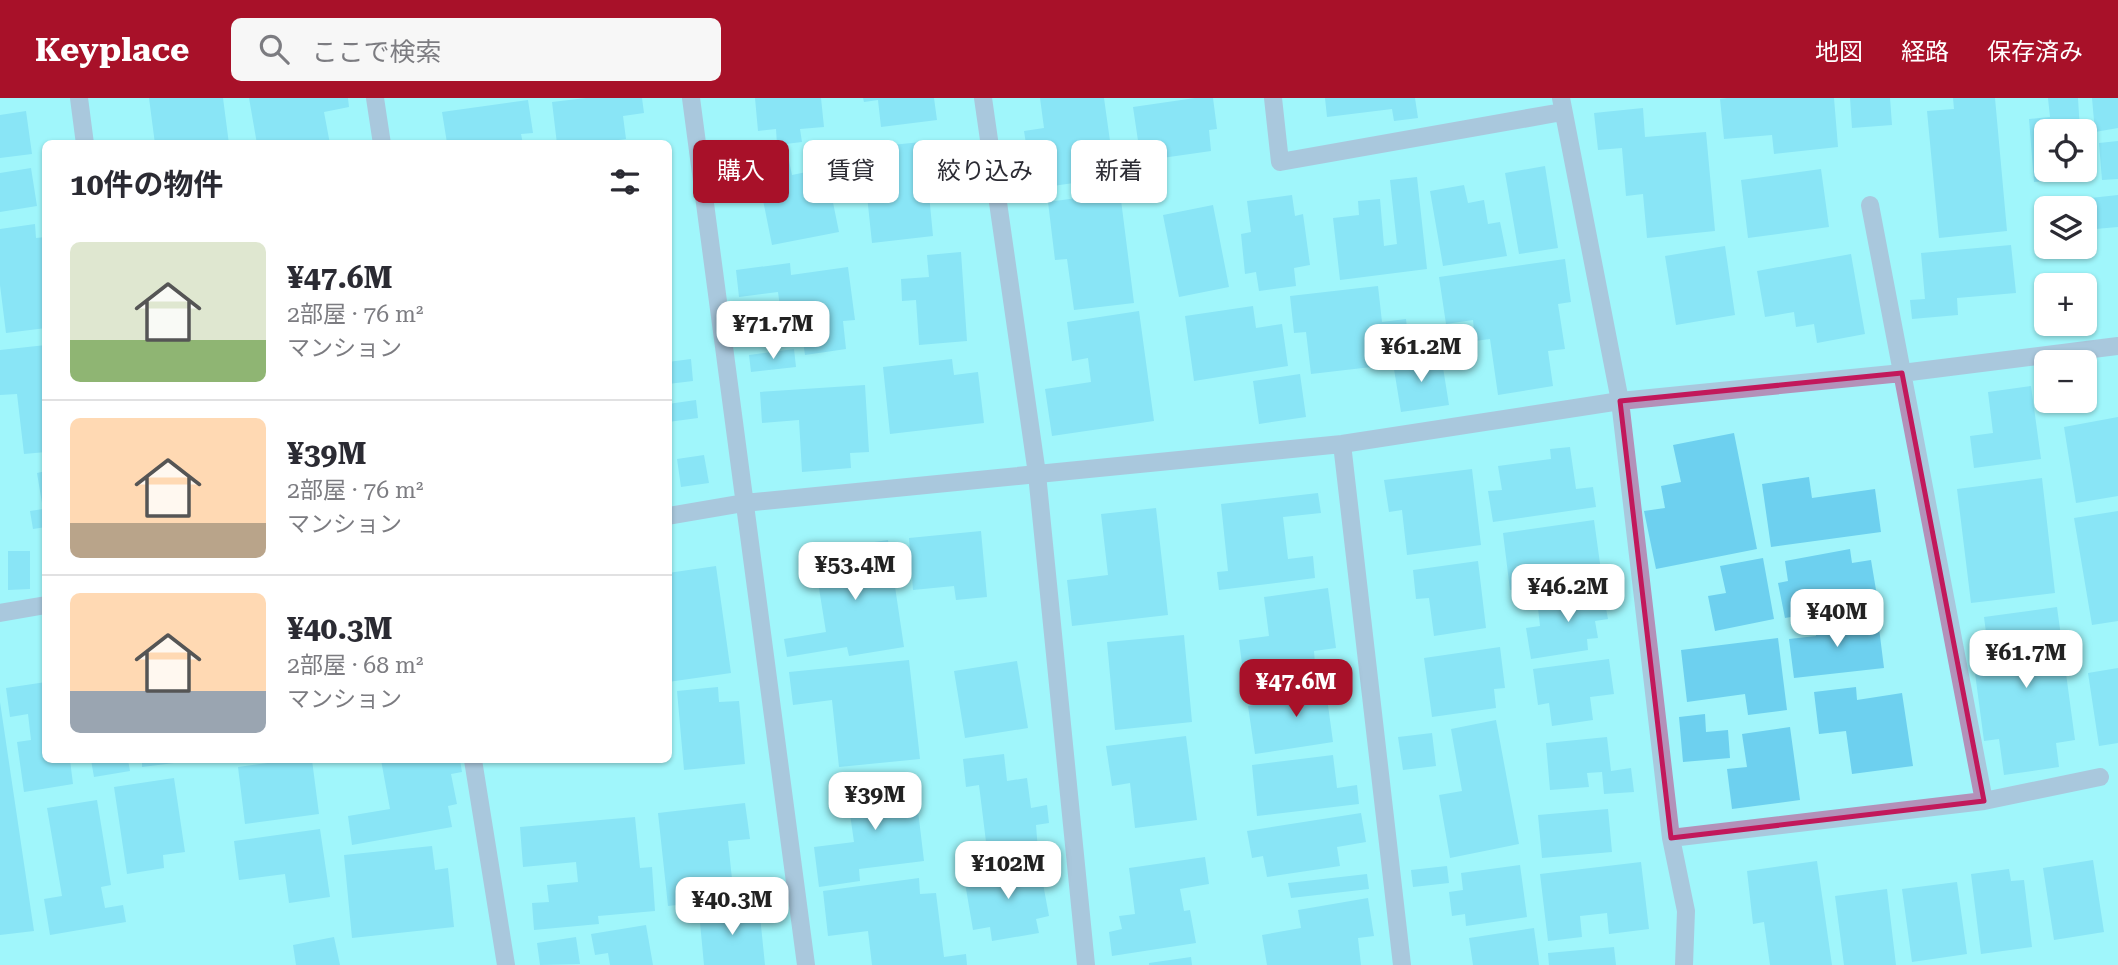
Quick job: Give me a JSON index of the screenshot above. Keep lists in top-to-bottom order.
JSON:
{
  "page": {
    "header": "Keyplace",
    "search": "ここで検索",
    "nav": ["地図", "経路", "保存済み"],
    "map_buttons": ["+", "−"],
    "chip": [
      "購入",
      "賃貸",
      "絞り込み",
      "新着"
    ],
    "heading": "10件の物件",
    "list": [
      {
        "name": "¥47.6M",
        "note": "2部屋 · 76 m² · マンション"
      },
      {
        "name": "¥39M",
        "note": "2部屋 · 76 m² · マンション"
      },
      {
        "name": "¥40.3M",
        "note": "2部屋 · 68 m² · マンション"
      }
    ],
    "price": [
      "¥71.7M",
      "¥61.2M",
      "¥53.4M",
      "¥46.2M",
      "¥40M",
      "¥61.7M",
      "¥47.6M",
      "¥39M",
      "¥102M",
      "¥40.3M"
    ]
  }
}
